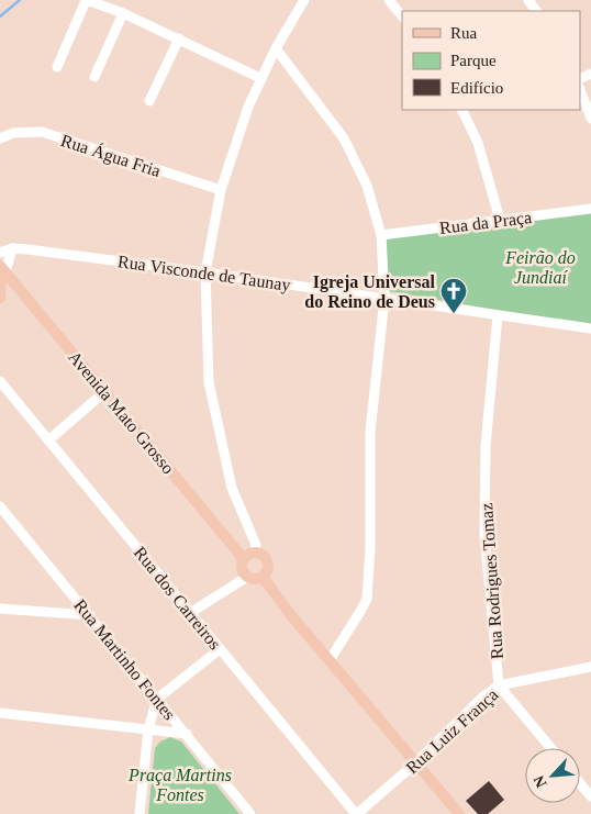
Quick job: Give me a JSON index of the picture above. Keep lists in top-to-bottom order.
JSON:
{
  "streets": {
    "main road": ["Avenida Mato Grosso"],
    "street": [
      "Rua Água Fria",
      "Rua da Praça",
      "Rua Visconde de Taunay",
      "Rua Rodrigues Tomaz",
      "Rua dos Carreiros",
      "Rua Martinho Fontes",
      "Rua Luiz França"
    ]
  },
  "crossings": [
    ["Rua Visconde de Taunay", "Rua Rodrigues Tomaz"],
    ["Rua Rodrigues Tomaz", "Rua Luiz França"],
    ["Rua dos Carreiros", "Rua Luiz França"]
  ],
  "parks": ["Feirão do Jundiaí", "Praça Martins Fontes"],
  "places": {
    "church": ["Igreja Universal do Reino de Deus"]
  },
  "legend": ["Rua", "Parque", "Edifício"],
  "north": "bottom left"
}
